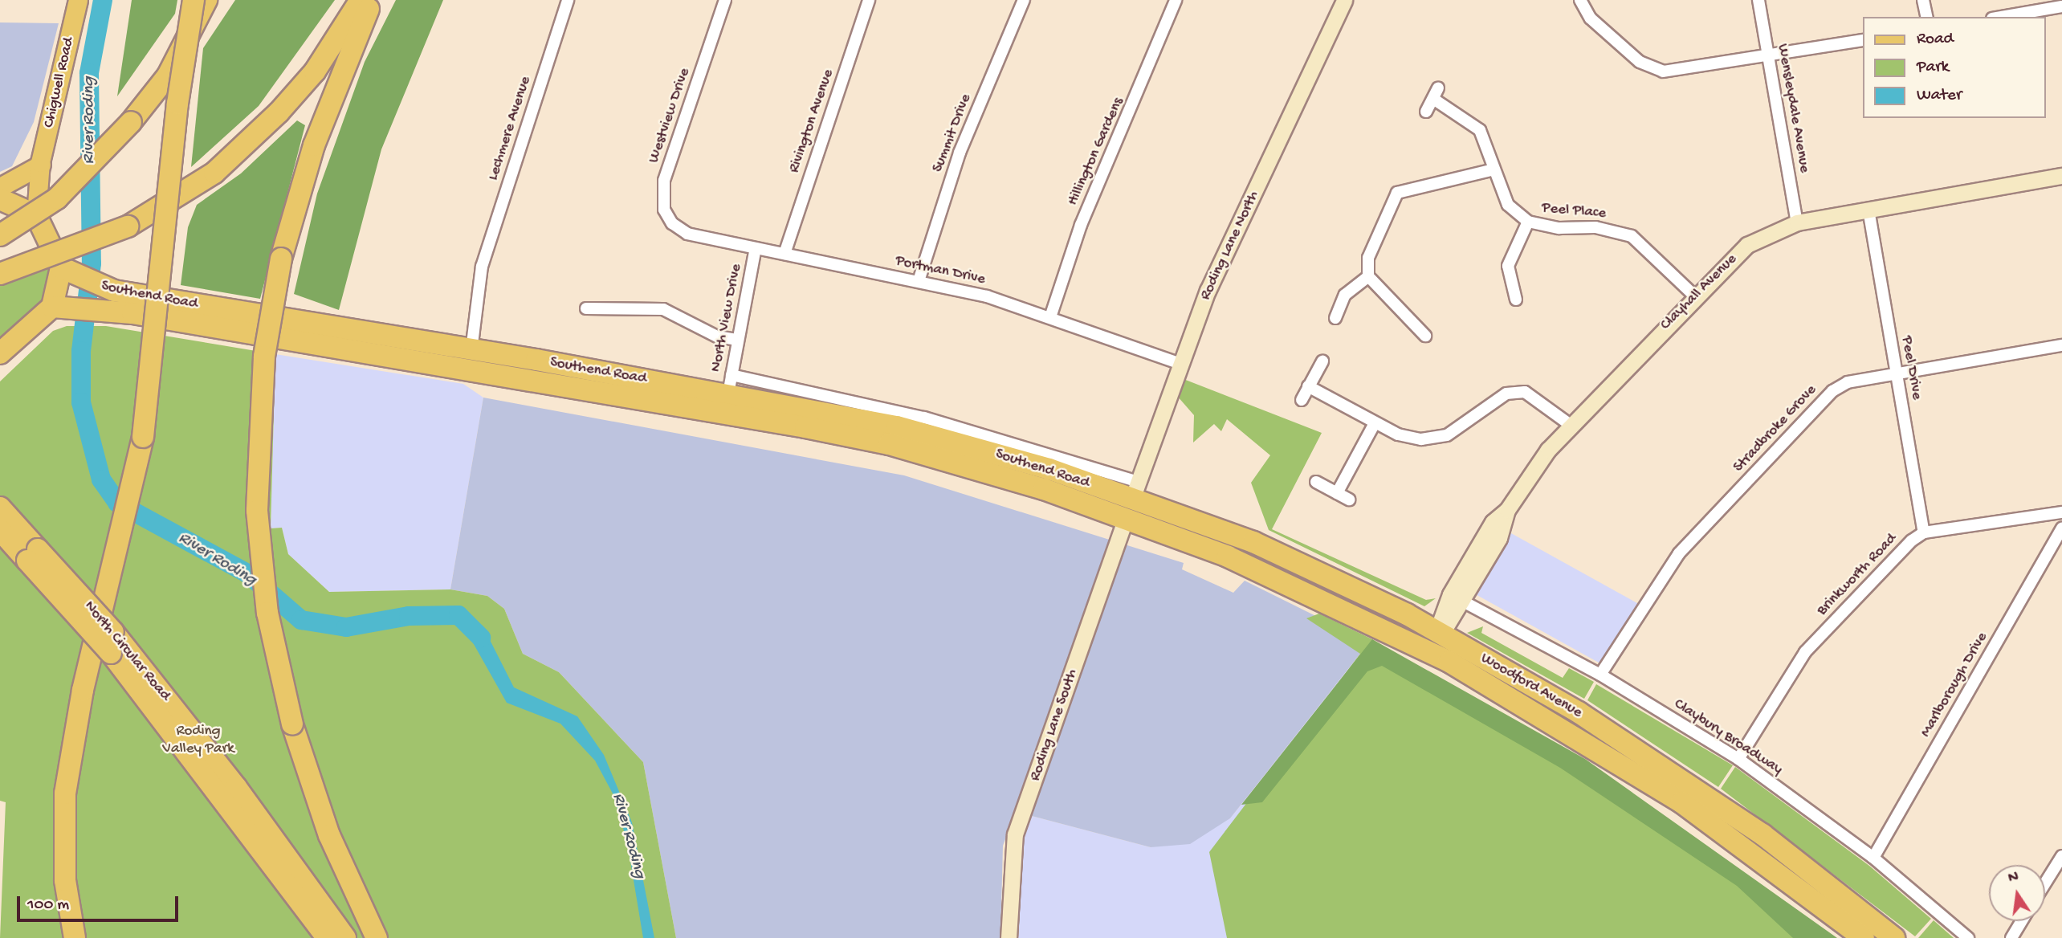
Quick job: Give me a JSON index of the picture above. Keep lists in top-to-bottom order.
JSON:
{
  "streets": {
    "highway": ["Southend Road", "North Circular Road", "Woodford Avenue"],
    "main road": ["Chigwell Road"],
    "street": [
      "Wensleydale Avenue",
      "Westview Drive",
      "Rivington Avenue",
      "Lechmere Avenue",
      "Summit Drive",
      "Hillington Gardens",
      "Peel Place",
      "Roding Lane North",
      "Portman Drive",
      "Clayhall Avenue",
      "North View Drive",
      "Peel Drive",
      "Stradbroke Grove",
      "Brinkworth Road",
      "Marlborough Drive",
      "Roding Lane South",
      "Claybury Broadway"
    ]
  },
  "crossings": [
    ["Wensleydale Avenue", "Clayhall Avenue"],
    ["Westview Drive", "Portman Drive"],
    ["Rivington Avenue", "Portman Drive"],
    ["Lechmere Avenue", "Southend Road"],
    ["Summit Drive", "Portman Drive"],
    ["Hillington Gardens", "Portman Drive"],
    ["Peel Place", "Clayhall Avenue"],
    ["Roding Lane North", "Portman Drive"],
    ["Roding Lane North", "Southend Road"],
    ["Roding Lane North", "Woodford Avenue"],
    ["Roding Lane North", "Roding Lane South"],
    ["Portman Drive", "North View Drive"],
    ["Clayhall Avenue", "Peel Drive"],
    ["Clayhall Avenue", "Woodford Avenue"],
    ["Clayhall Avenue", "Claybury Broadway"],
    ["Southend Road", "North View Drive"],
    ["Southend Road", "Woodford Avenue"],
    ["Southend Road", "Roding Lane South"],
    ["Peel Drive", "Stradbroke Grove"],
    ["Peel Drive", "Brinkworth Road"],
    ["Stradbroke Grove", "Claybury Broadway"],
    ["Brinkworth Road", "Claybury Broadway"],
    ["Marlborough Drive", "Claybury Broadway"],
    ["Woodford Avenue", "Roding Lane South"]
  ],
  "water": ["River Roding"],
  "parks": ["Roding Valley Park"],
  "legend": ["Road", "Park", "Water"],
  "scale_bar": "100 m",
  "north": "top"
}
